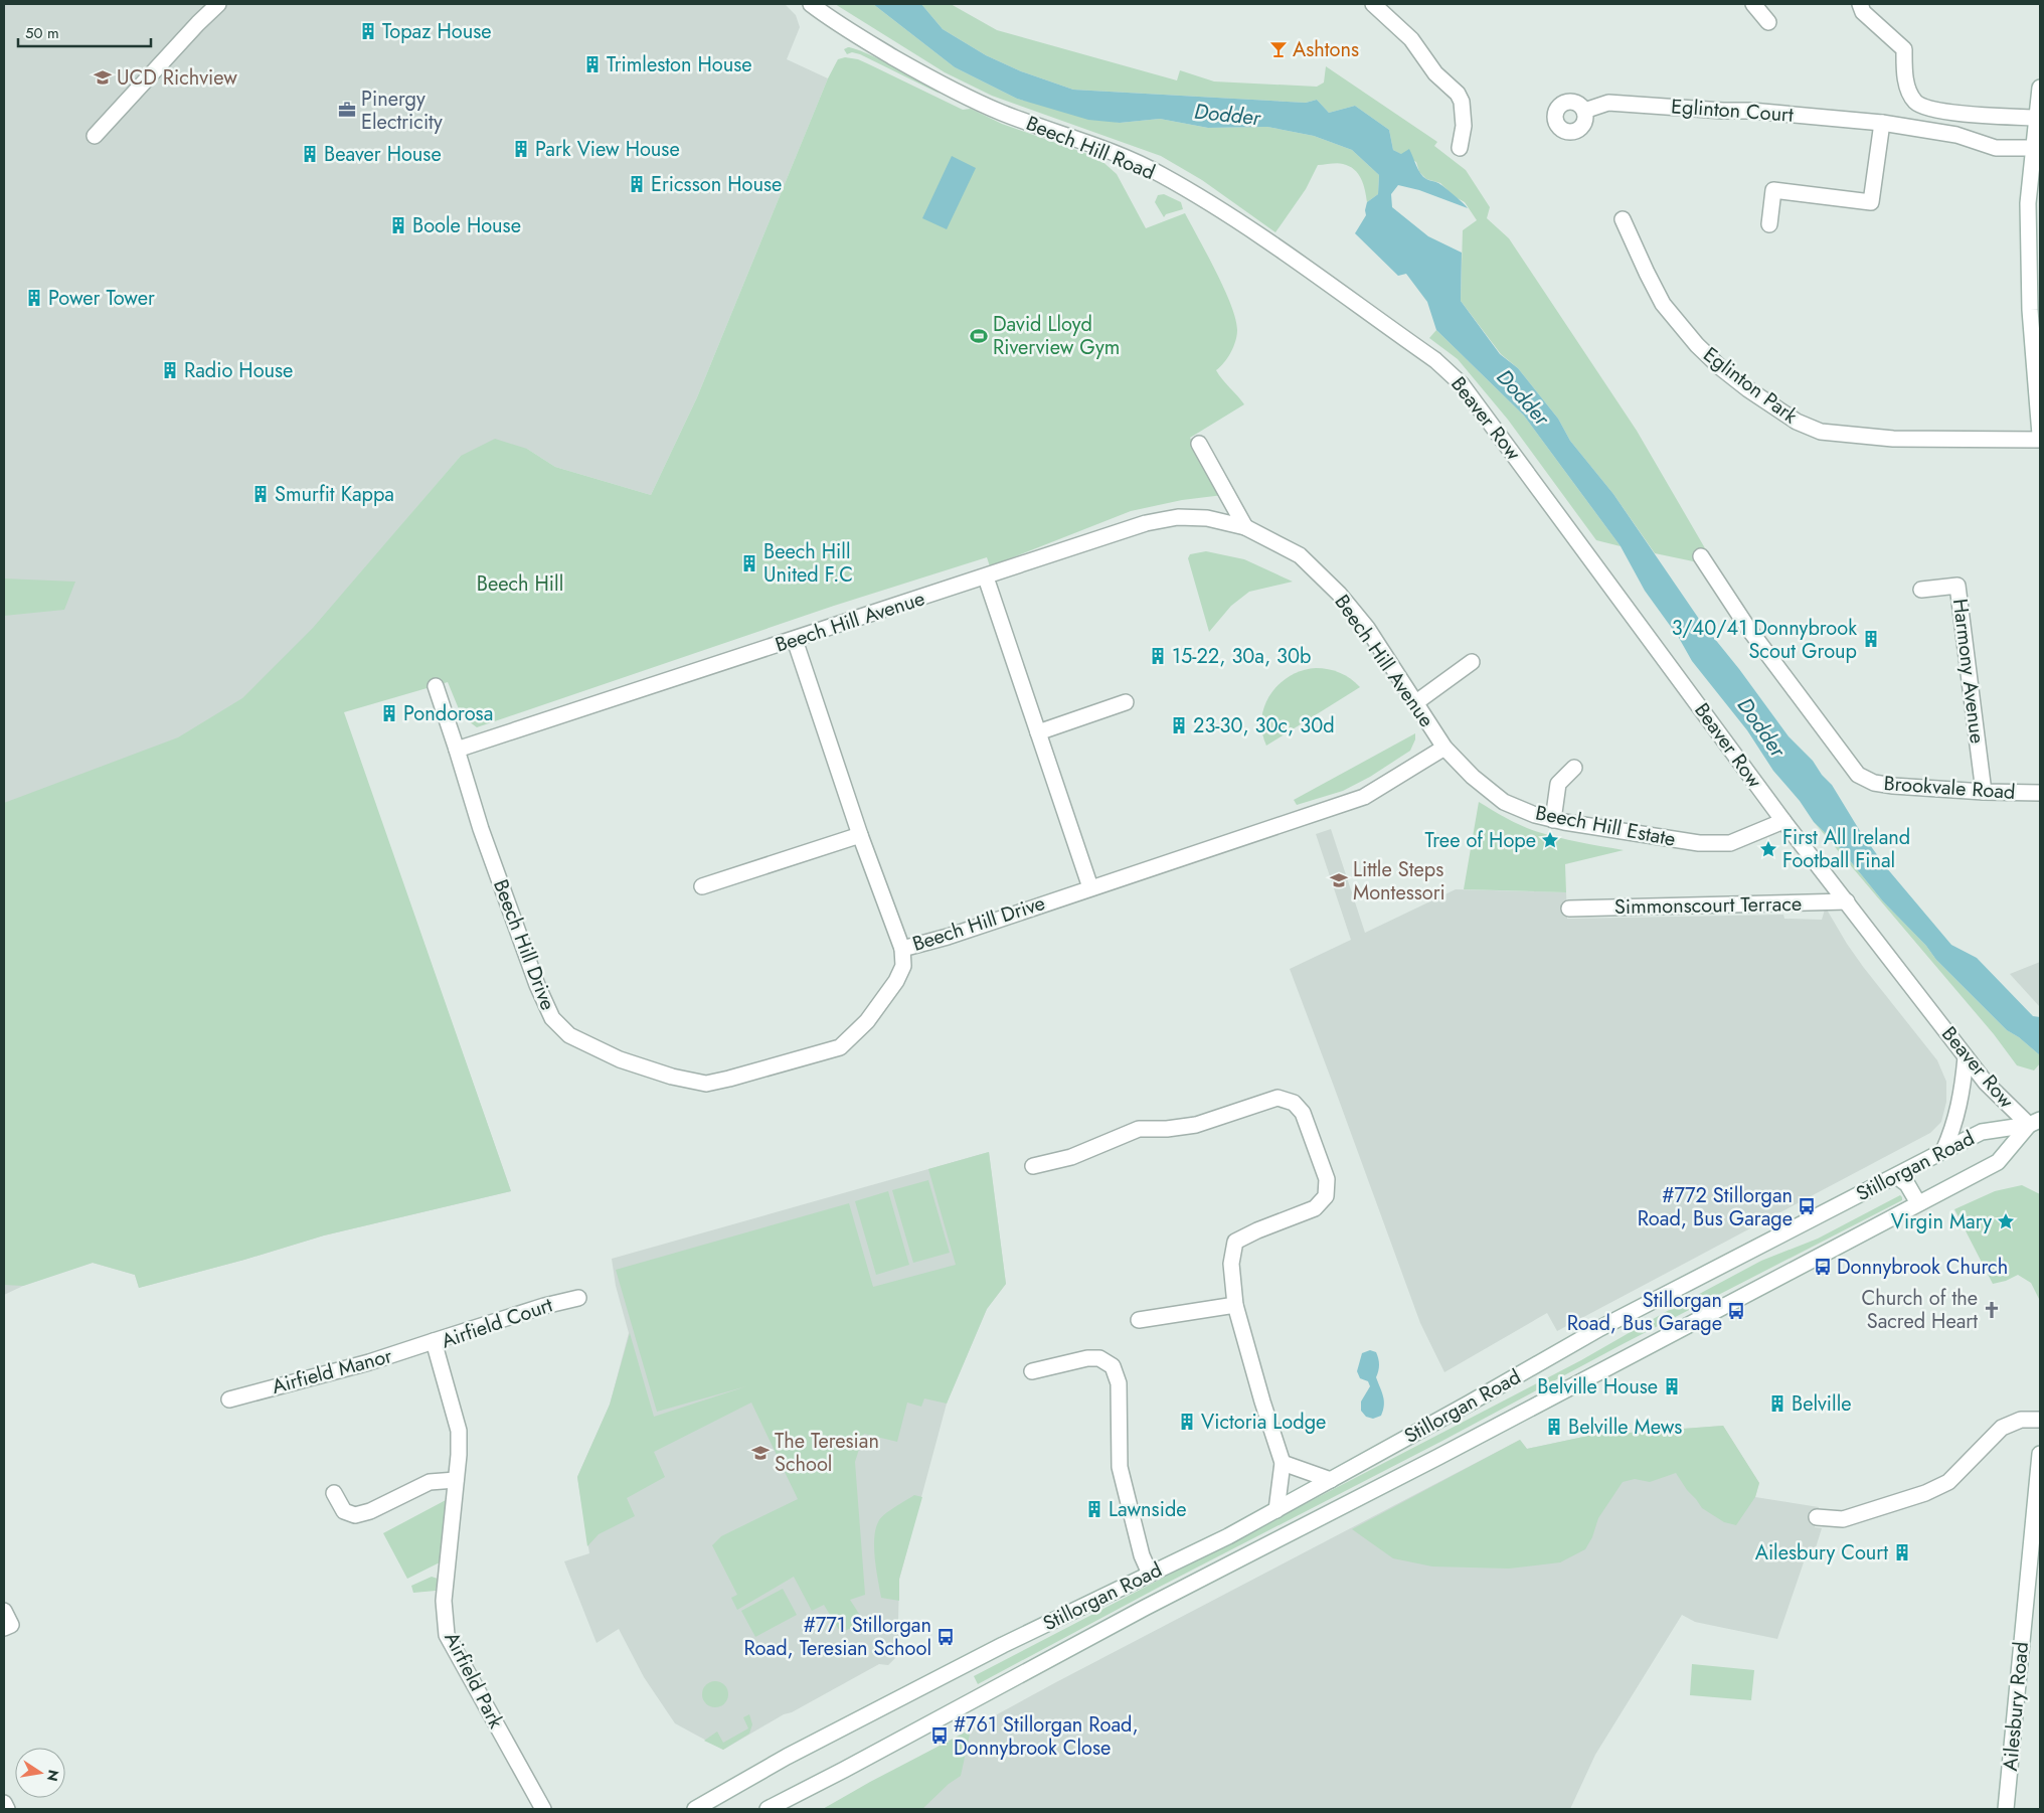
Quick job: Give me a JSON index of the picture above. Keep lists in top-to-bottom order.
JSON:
{
  "streets": {
    "street": [
      "Eglinton Court",
      "Beech Hill Road",
      "Eglinton Park",
      "Beaver Row",
      "Beech Hill Avenue",
      "Harmony Avenue",
      "Brookvale Road",
      "Beech Hill Estate",
      "Simmonscourt Terrace",
      "Beech Hill Drive",
      "Stillorgan Road",
      "Airfield Court",
      "Airfield Manor",
      "Airfield Park",
      "Ailesbury Road"
    ]
  },
  "crossings": [
    ["Beech Hill Road", "Beaver Row"],
    ["Beaver Row", "Beech Hill Estate"],
    ["Beaver Row", "Simmonscourt Terrace"],
    ["Beaver Row", "Stillorgan Road"],
    ["Beech Hill Avenue", "Beech Hill Estate"],
    ["Beech Hill Avenue", "Beech Hill Drive"],
    ["Harmony Avenue", "Brookvale Road"],
    ["Beech Hill Estate", "Beech Hill Drive"],
    ["Airfield Court", "Airfield Manor"],
    ["Airfield Court", "Airfield Park"]
  ],
  "water": ["Dodder"],
  "parks": ["Beech Hill"],
  "places": {
    "building": [
      "Topaz House",
      "Trimleston House",
      "Park View House",
      "Beaver House",
      "Ericsson House",
      "Boole House",
      "Power Tower",
      "Radio House",
      "Smurfit Kappa",
      "Beech Hill United F.C",
      "3/40/41 Donnybrook Scout Group",
      "15-22, 30a, 30b",
      "Pondorosa",
      "23-30, 30c, 30d",
      "Belville House",
      "Belville",
      "Victoria Lodge",
      "Belville Mews",
      "Lawnside",
      "Ailesbury Court"
    ],
    "bar": ["Ashtons"],
    "school or university": ["UCD Richview", "Little Steps Montessori", "The Teresian School"],
    "office": ["Pinergy Electricity"],
    "sports": ["David Lloyd Riverview Gym"],
    "place": ["Tree of Hope", "First All Ireland Football Final", "Virgin Mary"],
    "bus stop": [
      "#772 Stillorgan Road, Bus Garage",
      "Donnybrook Church",
      "Stillorgan Road, Bus Garage",
      "#771 Stillorgan Road, Teresian School",
      "#761 Stillorgan Road, Donnybrook Close"
    ],
    "church": ["Church of the Sacred Heart"]
  },
  "scale_bar": "50 m",
  "north": "right"
}
